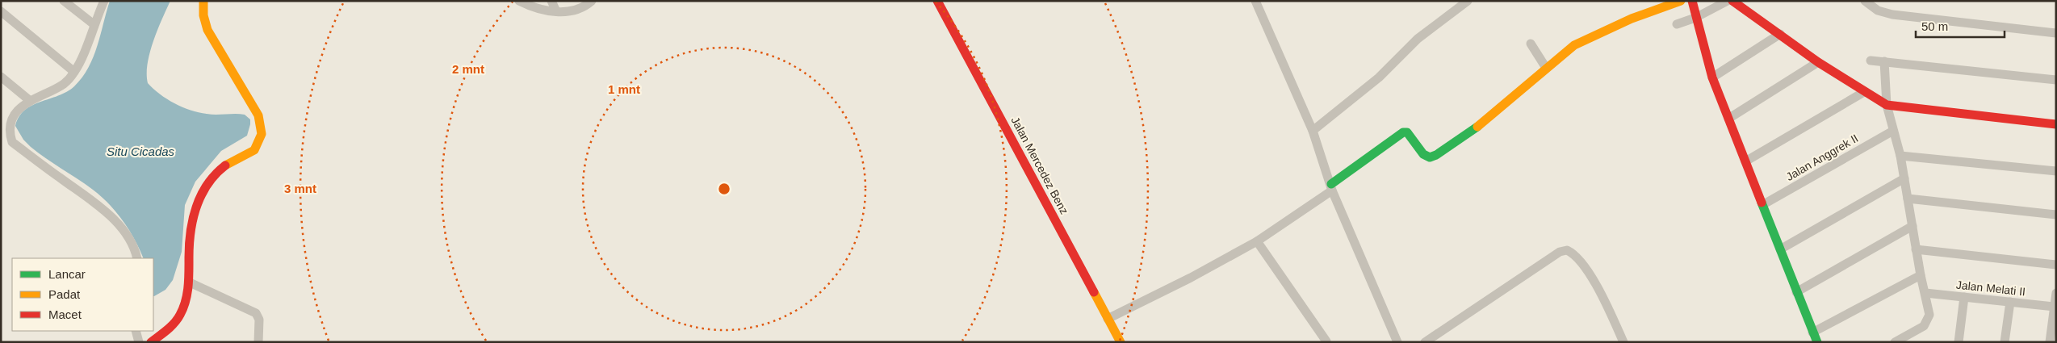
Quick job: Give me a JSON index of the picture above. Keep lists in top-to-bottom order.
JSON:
{
  "streets": {
    "street": ["Jalan Anggrek II", "Jalan Mercedez Benz", "Jalan Melati II"]
  },
  "water": ["Situ Cicadas"],
  "legend": ["Lancar", "Padat", "Macet"],
  "scale_bar": "50 m",
  "rings": ["2 mnt", "1 mnt", "3 mnt"]
}
